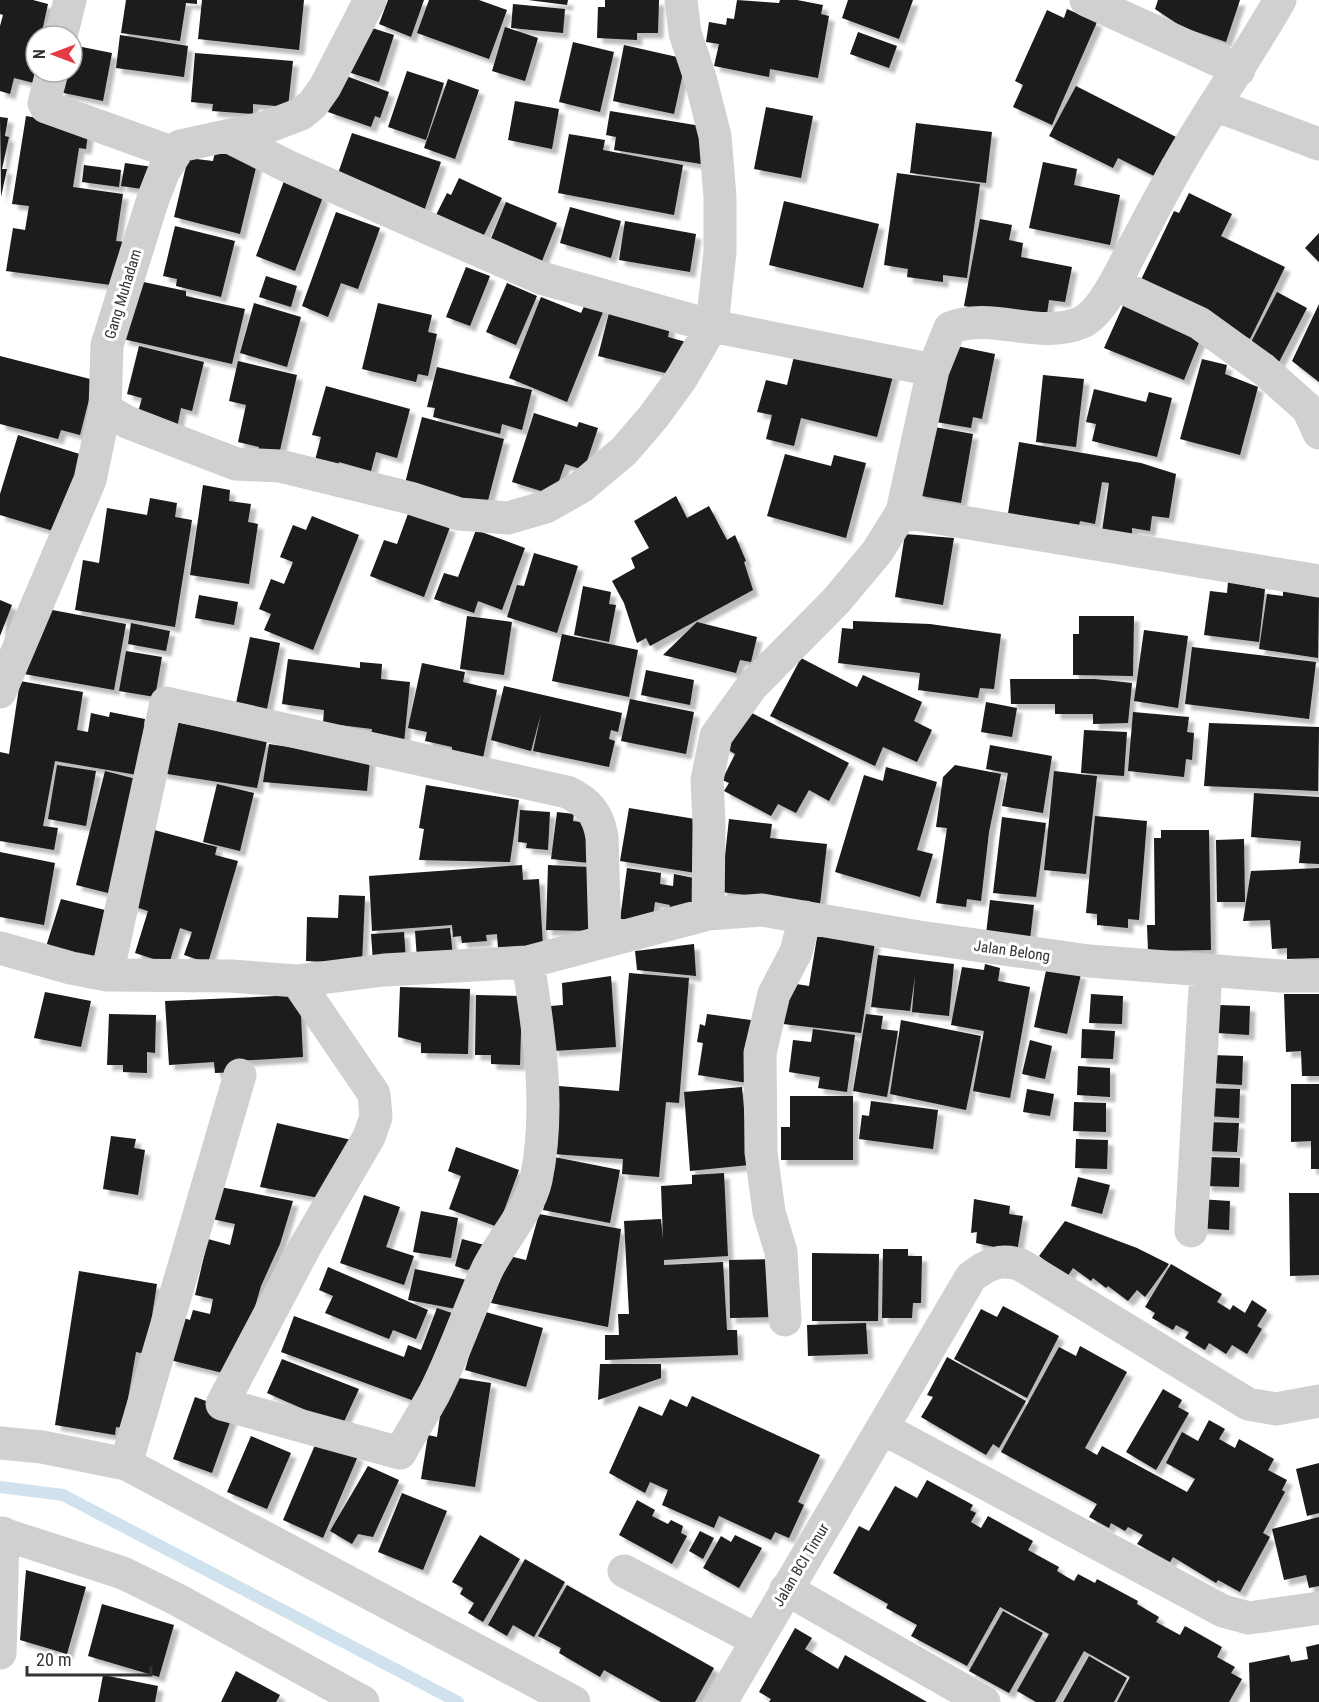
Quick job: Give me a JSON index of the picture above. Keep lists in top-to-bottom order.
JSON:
{
  "streets": {
    "street": ["Gang Muhadam", "Jalan Belong", "Jalan BCI Timur"]
  },
  "scale_bar": "20 m",
  "north": "left"
}
